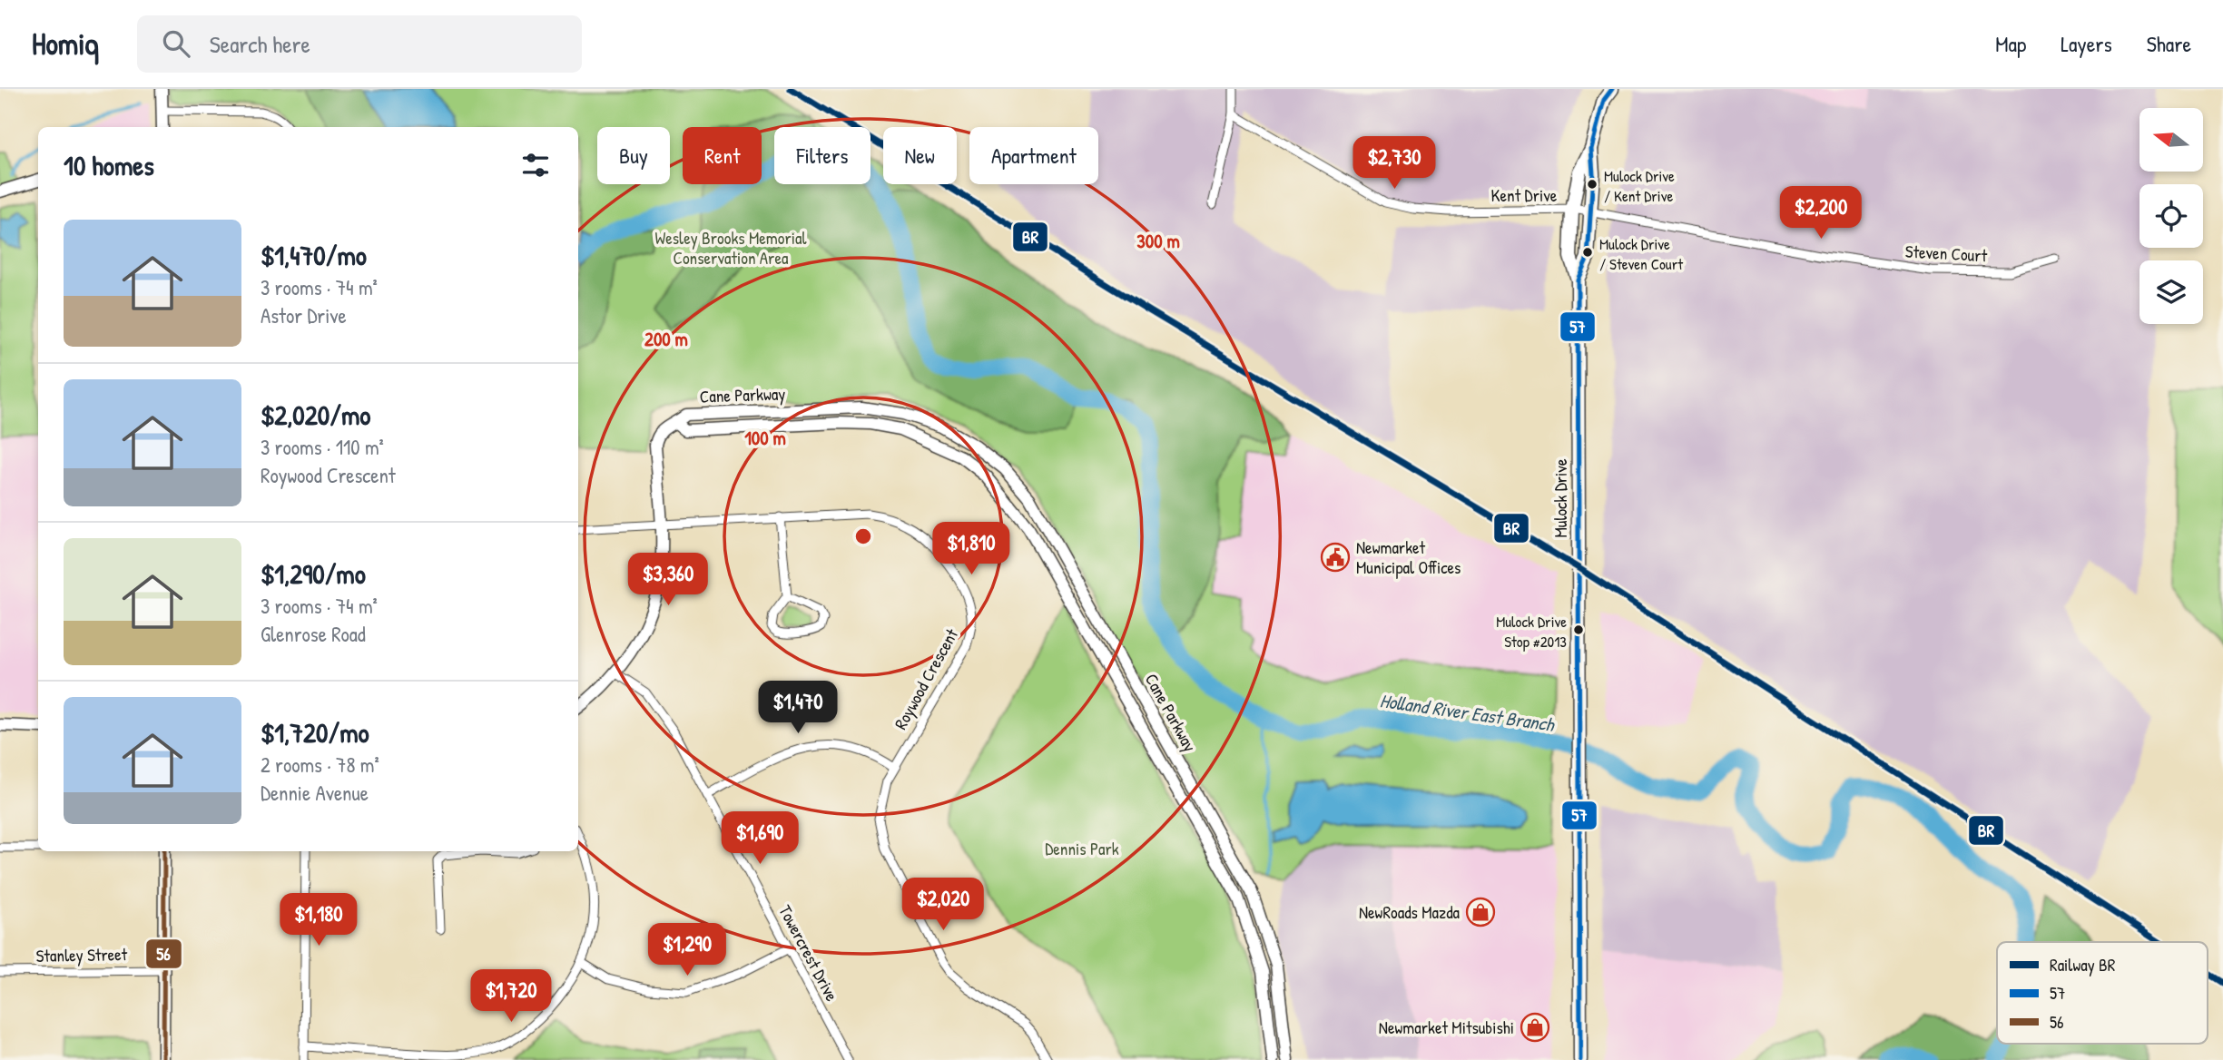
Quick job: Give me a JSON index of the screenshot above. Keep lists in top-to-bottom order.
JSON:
{
  "streets": {
    "main road": ["Cane Parkway", "Mulock Drive"],
    "street": [
      "Kent Drive",
      "Steven Court",
      "Roywood Crescent",
      "Towercrest Drive",
      "Stanley Street"
    ]
  },
  "crossings": [
    ["Kent Drive", "Steven Court"],
    ["Kent Drive", "Mulock Drive"],
    ["Steven Court", "Mulock Drive"]
  ],
  "water": ["Holland River East Branch"],
  "parks": ["Wesley Brooks Memorial Conservation Area", "Dennis Park"],
  "places": {
    "other": ["Mulock Drive / Kent Drive", "Mulock Drive / Steven Court", "Mulock Drive Stop #2013"],
    "public building": ["Newmarket Municipal Offices"],
    "shop": ["NewRoads Mazda", "Newmarket Mitsubishi"]
  },
  "lines": ["rail line BR", "transit line 57", "transit line 56"],
  "legend": ["Railway BR", "57", "56"],
  "north": "left",
  "page": {
    "header": "Homiq",
    "search": "Search here",
    "nav": ["Map", "Layers", "Share"],
    "chip": [
      "Buy",
      "Rent",
      "Filters",
      "New",
      "Apartment"
    ],
    "heading": "10 homes",
    "price": [
      "$2,730",
      "$2,200",
      "$1,810",
      "$3,360",
      "$1,470",
      "$1,690",
      "$2,020",
      "$1,180",
      "$1,290",
      "$1,720"
    ],
    "list": [
      {
        "name": "$1,470/mo",
        "note": "3 rooms · 74 m² · Astor Drive"
      },
      {
        "name": "$2,020/mo",
        "note": "3 rooms · 110 m² · Roywood Crescent"
      },
      {
        "name": "$1,290/mo",
        "note": "3 rooms · 74 m² · Glenrose Road"
      },
      {
        "name": "$1,720/mo",
        "note": "2 rooms · 78 m² · Dennie Avenue"
      }
    ]
  },
  "rings": ["300 m", "200 m", "100 m"]
}
